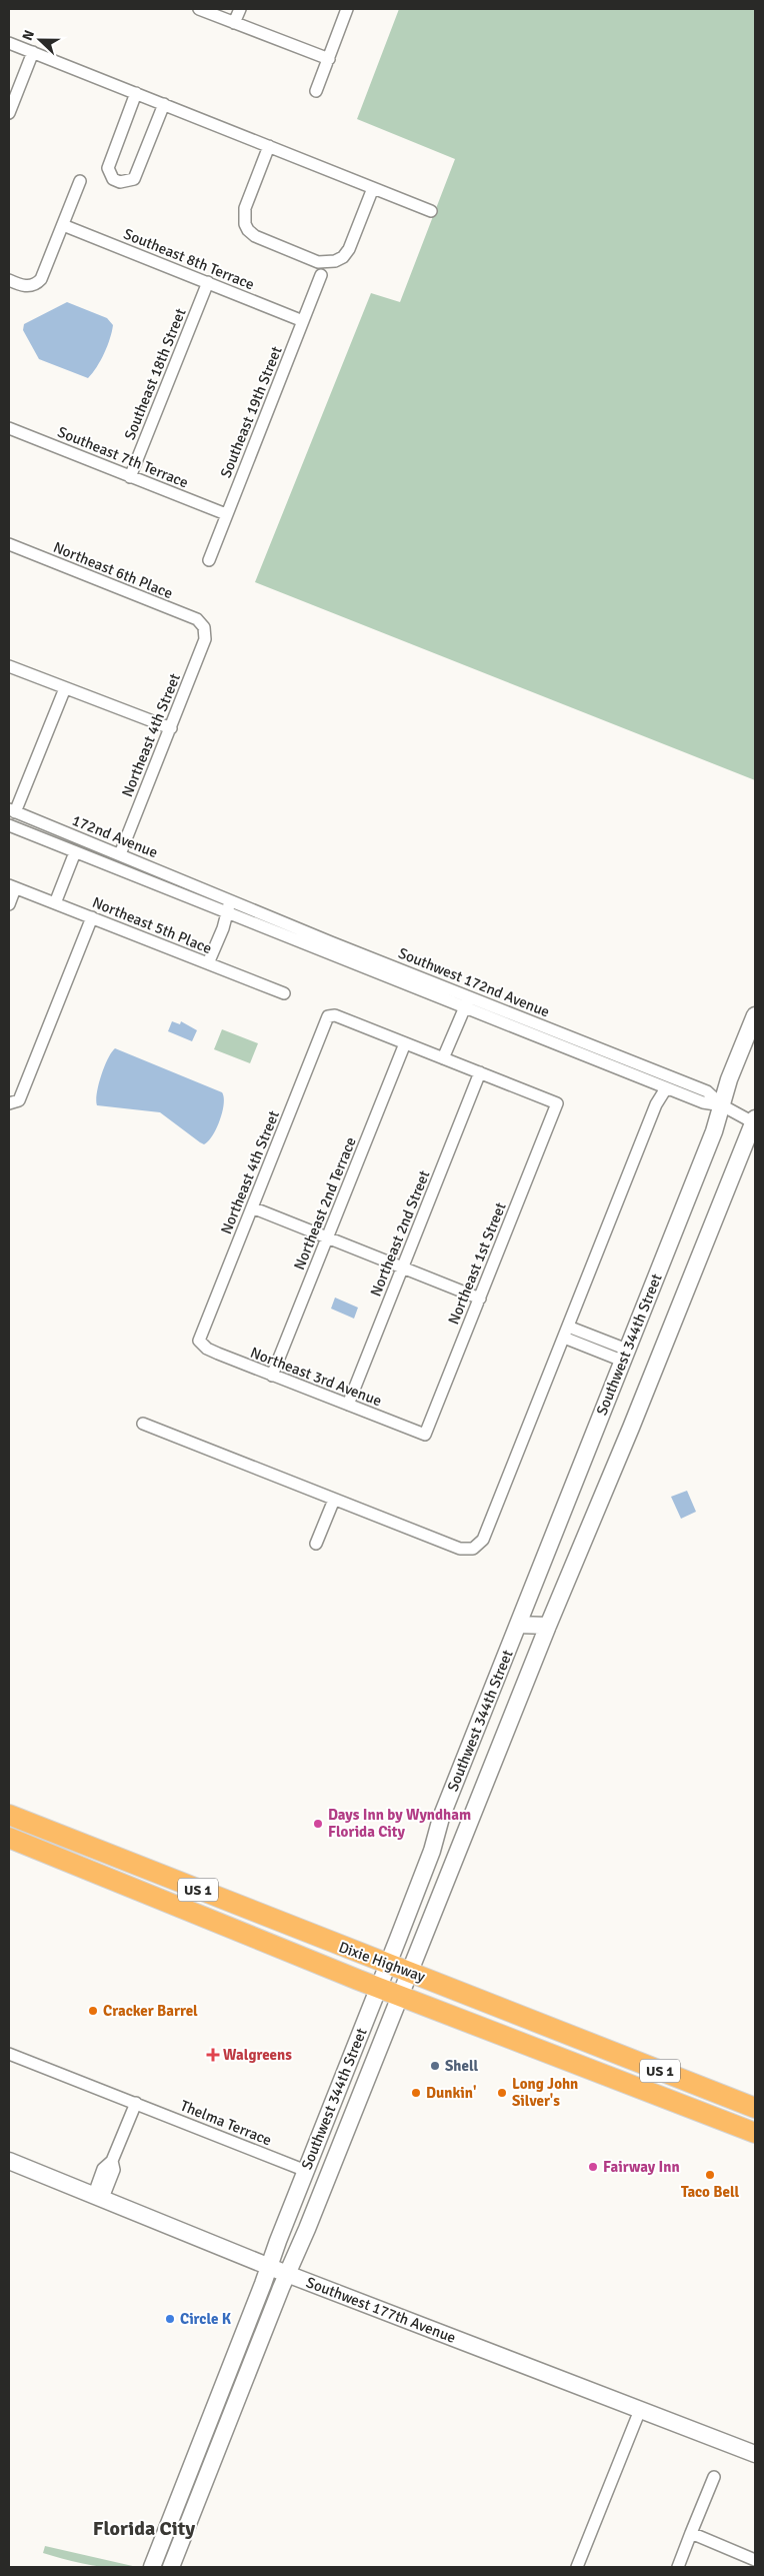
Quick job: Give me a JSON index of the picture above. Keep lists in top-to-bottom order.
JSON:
{
  "streets": {
    "highway": ["US 1", "Dixie Highway"],
    "main road": ["Southwest 344th Street", "Southwest 177th Avenue"],
    "street": [
      "Southeast 8th Terrace",
      "Southeast 18th Street",
      "Southeast 19th Street",
      "Southeast 7th Terrace",
      "Northeast 6th Place",
      "Northeast 4th Street",
      "172nd Avenue",
      "Northeast 5th Place",
      "Southwest 172nd Avenue",
      "Northeast 2nd Terrace",
      "Northeast 2nd Street",
      "Northeast 1st Street",
      "Northeast 3rd Avenue",
      "Thelma Terrace"
    ]
  },
  "crossings": [
    ["Southeast 8th Terrace", "Southeast 18th Street"],
    ["Southeast 8th Terrace", "Southeast 19th Street"],
    ["Southeast 18th Street", "Southeast 7th Terrace"],
    ["Southeast 19th Street", "Southeast 7th Terrace"],
    ["Northeast 6th Place", "Northeast 4th Street"],
    ["Northeast 4th Street", "172nd Avenue"],
    ["Northeast 4th Street", "Northeast 2nd Terrace"],
    ["Northeast 4th Street", "Northeast 3rd Avenue"],
    ["172nd Avenue", "Southwest 172nd Avenue"],
    ["Southwest 172nd Avenue", "Southwest 344th Street"],
    ["Northeast 2nd Terrace", "Northeast 3rd Avenue"],
    ["Northeast 2nd Street", "Northeast 1st Street"],
    ["Northeast 2nd Street", "Northeast 3rd Avenue"],
    ["Northeast 1st Street", "Northeast 3rd Avenue"],
    ["Southwest 344th Street", "Dixie Highway"],
    ["Southwest 344th Street", "Thelma Terrace"],
    ["Southwest 344th Street", "Southwest 177th Avenue"],
    ["US 1", "Dixie Highway"]
  ],
  "districts": ["Florida City"],
  "places": {
    "other": [
      "Days Inn by Wyndham Florida City",
      "Cracker Barrel",
      "Shell",
      "Dunkin'",
      "Long John Silver's",
      "Fairway Inn",
      "Taco Bell",
      "Circle K"
    ],
    "health": ["Walgreens"]
  },
  "north": "left"
}
